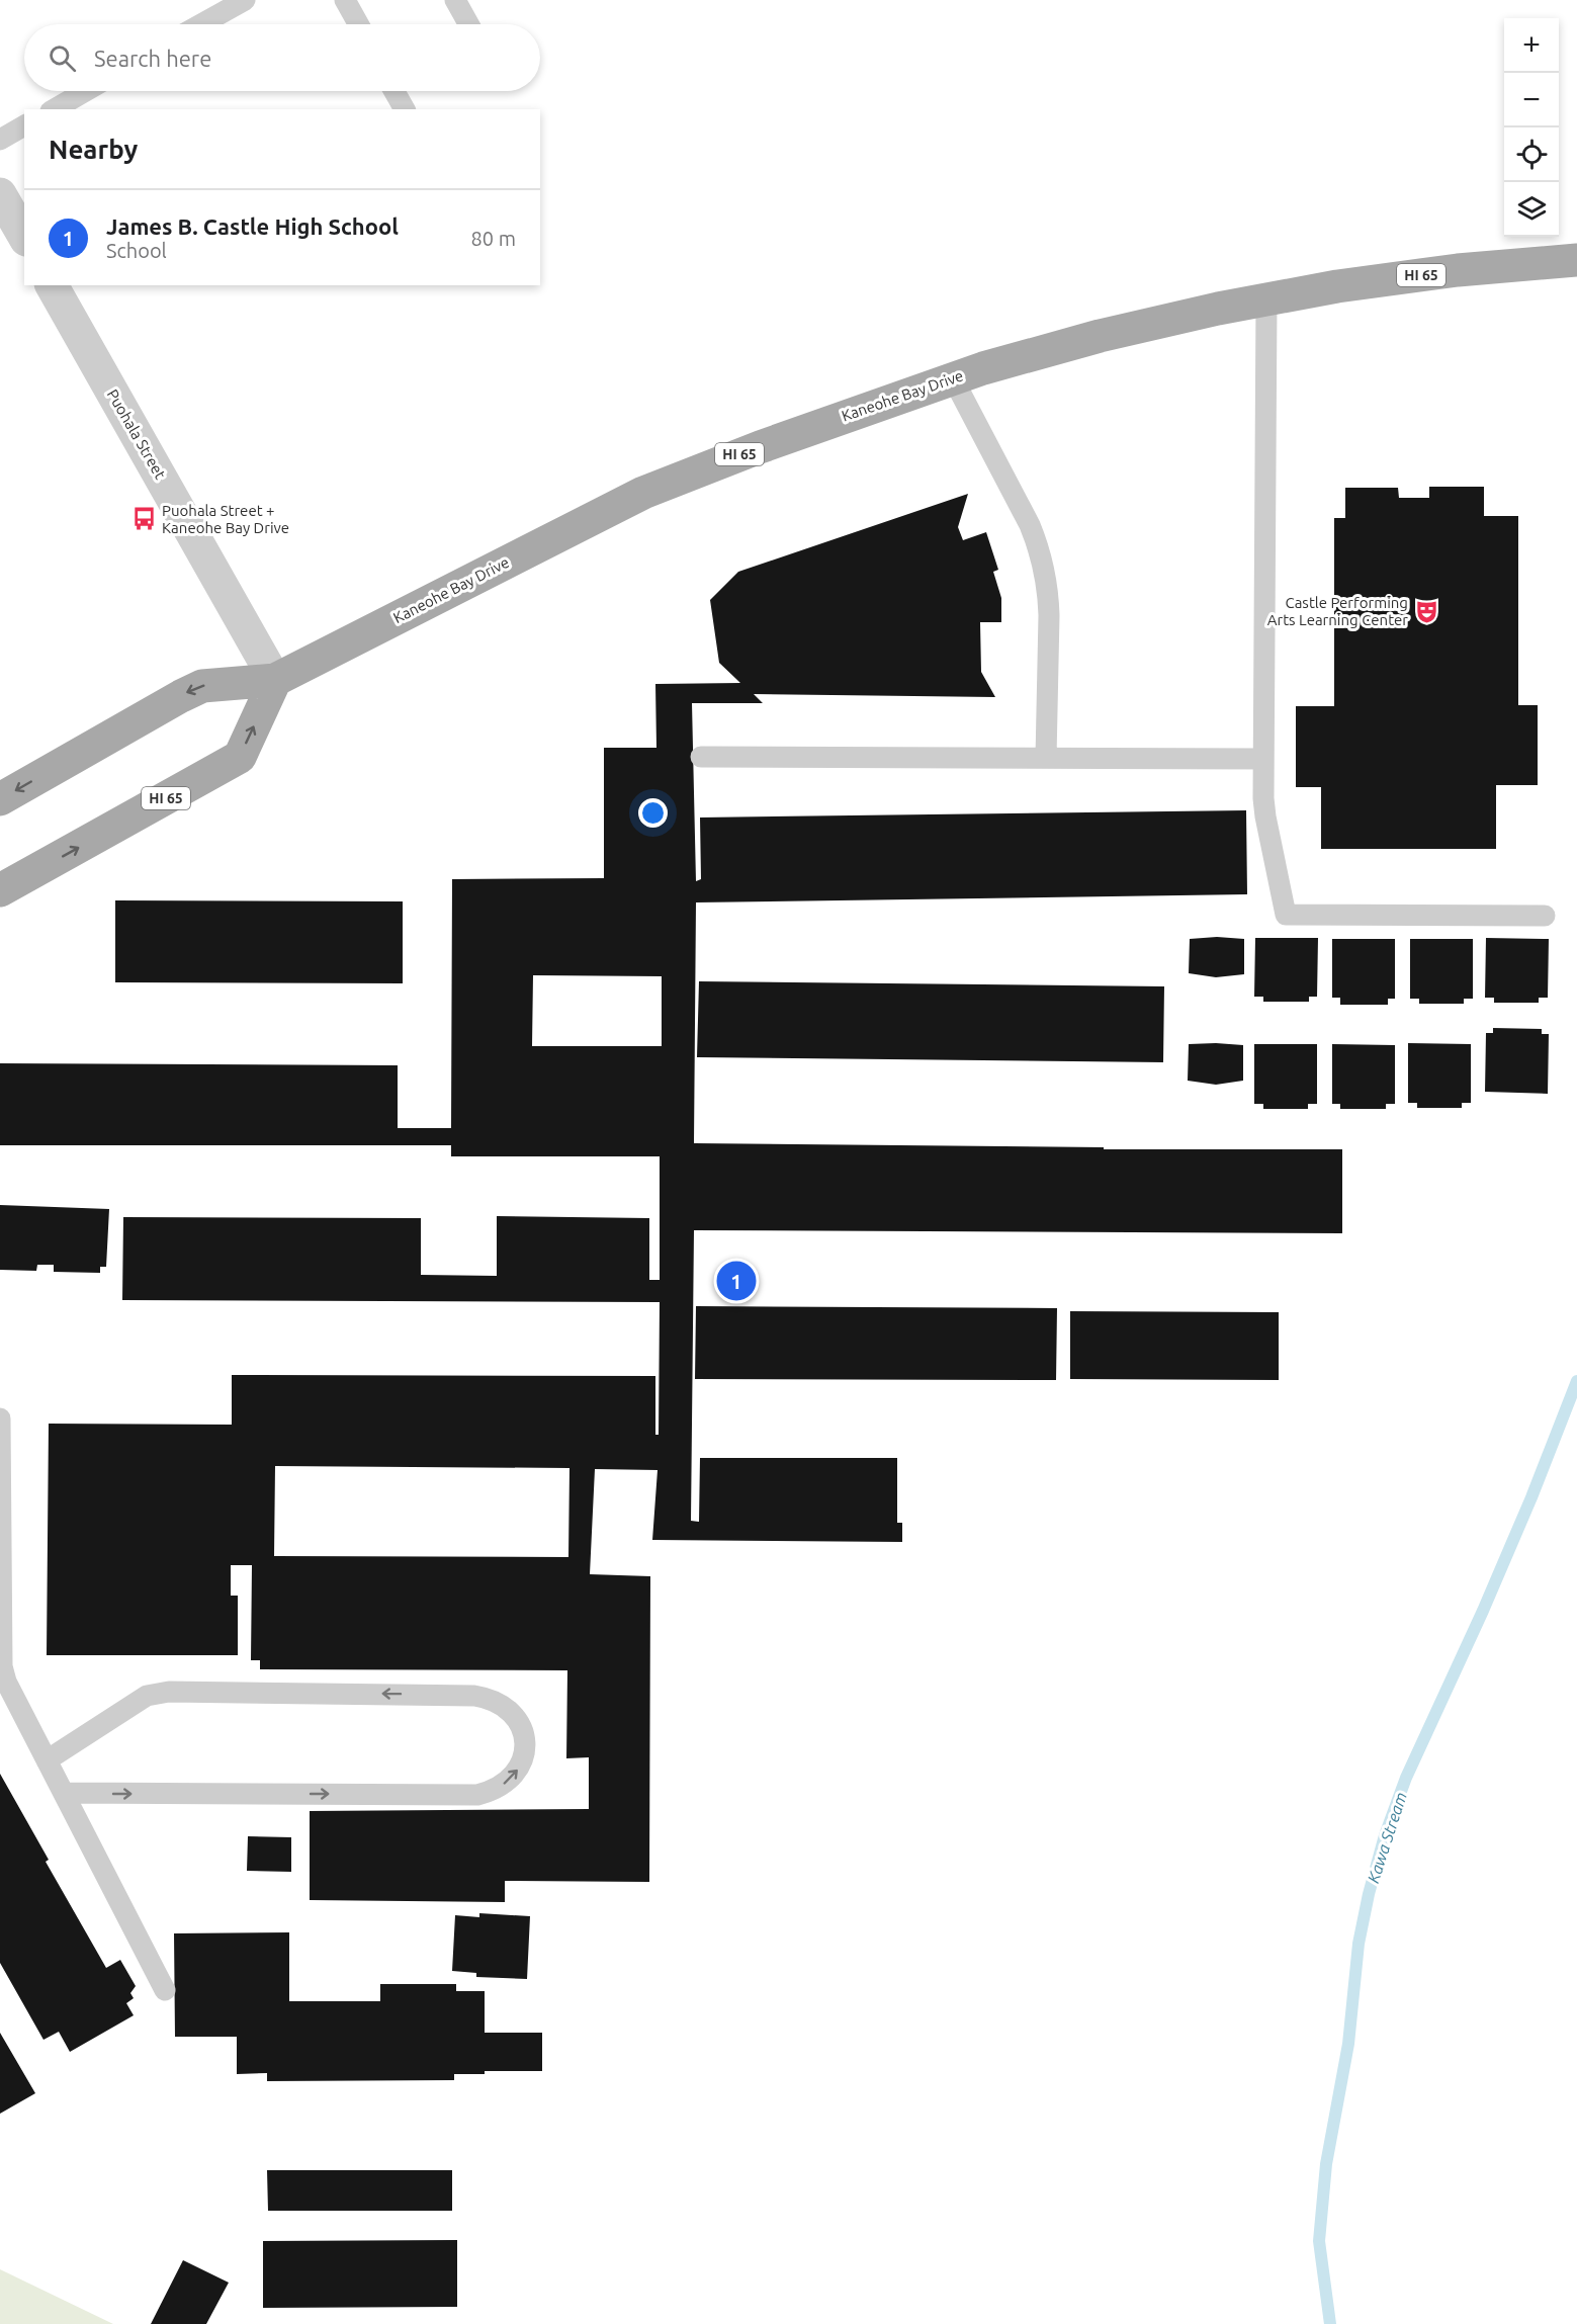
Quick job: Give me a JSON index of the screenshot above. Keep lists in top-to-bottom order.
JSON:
{
  "streets": {
    "main road": ["HI 65", "Kaneohe Bay Drive"],
    "street": ["Puohala Street"]
  },
  "crossings": [
    ["HI 65", "Kaneohe Bay Drive"],
    ["HI 65", "Puohala Street"],
    ["Kaneohe Bay Drive", "Puohala Street"]
  ],
  "water": ["Kawa Stream"],
  "places": {
    "bus stop": ["Puohala Street + Kaneohe Bay Drive"],
    "theatre": ["Castle Performing Arts Learning Center"]
  },
  "page": {
    "map_buttons": ["+", "−"],
    "search": "Search here",
    "heading": "Nearby",
    "list": [
      {
        "mark": "1",
        "name": "James B. Castle High School",
        "note": "School",
        "value": "80 m"
      }
    ],
    "pins": "1"
  }
}
